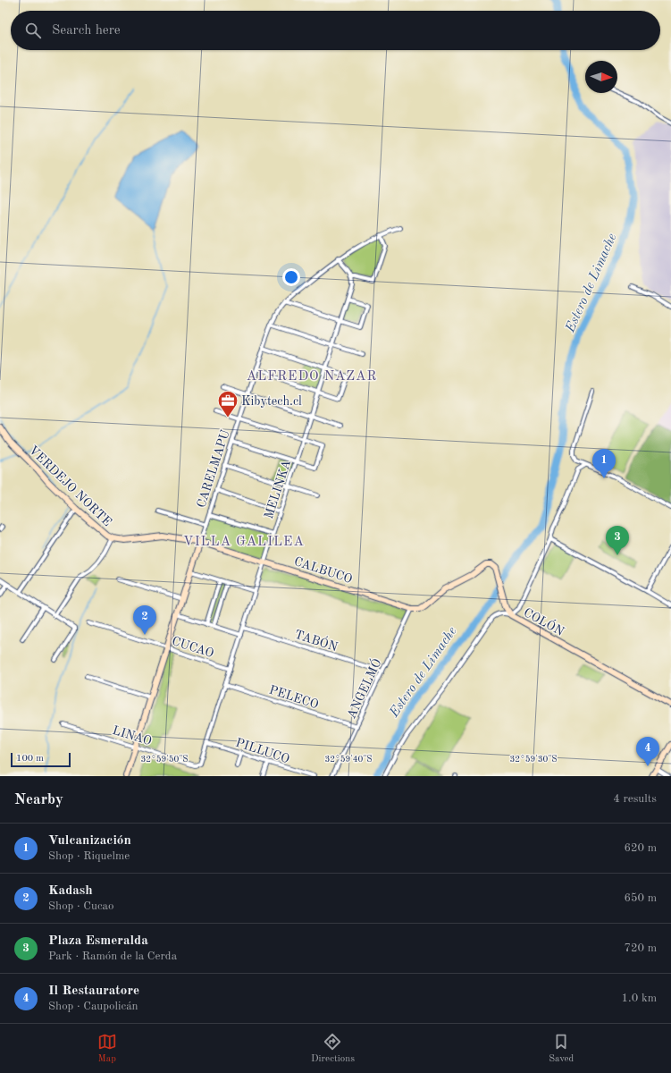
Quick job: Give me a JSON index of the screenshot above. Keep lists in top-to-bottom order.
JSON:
{
  "streets": {
    "street": [
      "CARELMAPU",
      "VERDEJO NORTE",
      "MELINKA",
      "CALBUCO",
      "COLÓN",
      "TABÓN",
      "CUCAO",
      "ANGELMÓ",
      "PELECO",
      "LINAO",
      "PILLUCO"
    ]
  },
  "crossings": [
    ["CARELMAPU", "VERDEJO NORTE"],
    ["CARELMAPU", "CALBUCO"],
    ["CARELMAPU", "CUCAO"],
    ["CARELMAPU", "LINAO"],
    ["VERDEJO NORTE", "CALBUCO"],
    ["MELINKA", "CALBUCO"],
    ["MELINKA", "TABÓN"],
    ["MELINKA", "CUCAO"],
    ["MELINKA", "PELECO"],
    ["MELINKA", "LINAO"],
    ["MELINKA", "PILLUCO"],
    ["CALBUCO", "COLÓN"],
    ["CALBUCO", "ANGELMÓ"],
    ["TABÓN", "ANGELMÓ"],
    ["ANGELMÓ", "PELECO"]
  ],
  "districts": ["ALFREDO NAZAR", "VILLA GALILEA"],
  "water": ["Estero de Limache"],
  "places": {
    "office": ["Kibytech.cl"]
  },
  "scale_bar": "100 m",
  "north": "right",
  "page": {
    "search": "Search here",
    "pins": [
      "1",
      "3",
      "2",
      "4"
    ],
    "scale": "100 m",
    "heading": ["Nearby", "4 results"],
    "list": [
      {
        "mark": "1",
        "name": "Vulcanización",
        "note": "Shop · Riquelme",
        "value": "620 m"
      },
      {
        "mark": "2",
        "name": "Kadash",
        "note": "Shop · Cucao",
        "value": "650 m"
      },
      {
        "mark": "3",
        "name": "Plaza Esmeralda",
        "note": "Park · Ramón de la Cerda",
        "value": "720 m"
      },
      {
        "mark": "4",
        "name": "Il Restauratore",
        "note": "Shop · Caupolicán",
        "value": "1.0 km"
      }
    ],
    "nav": ["Map", "Directions", "Saved"]
  },
  "coordinates": ["32°59'50\"S", "32°59'40\"S", "32°59'30\"S"]
}
